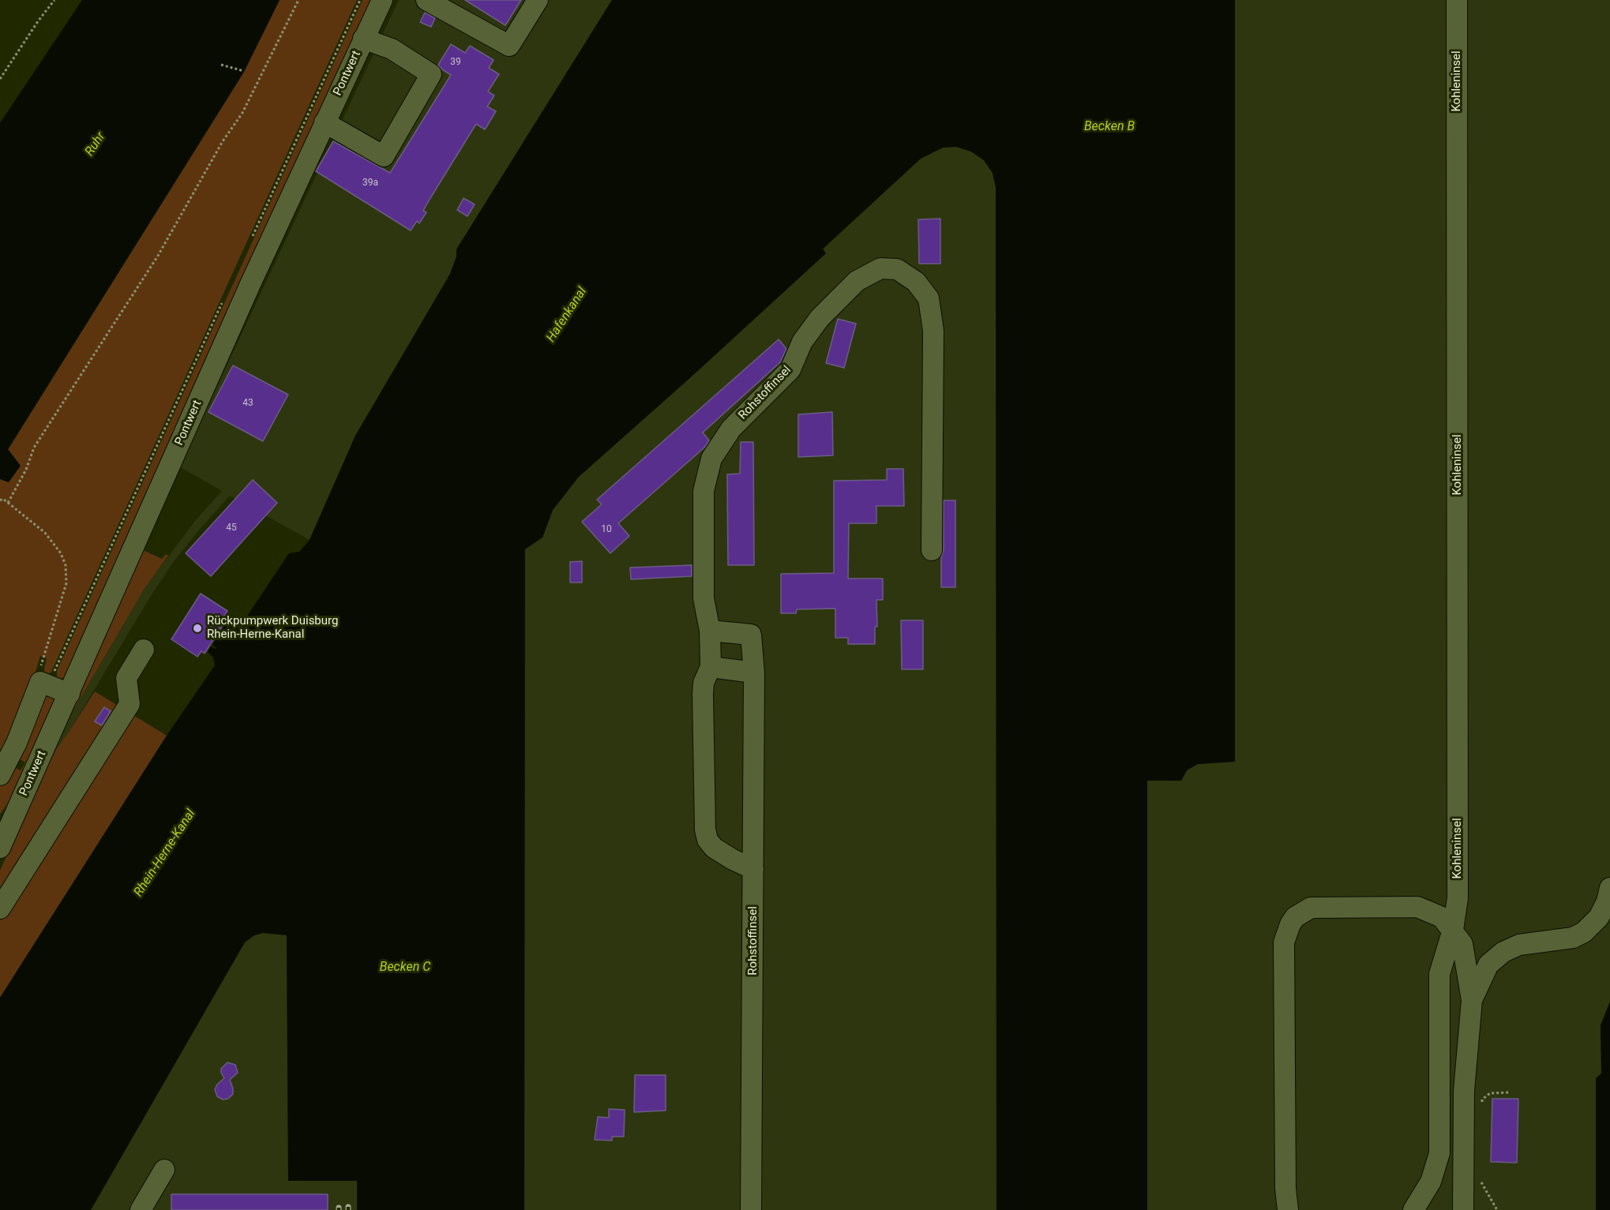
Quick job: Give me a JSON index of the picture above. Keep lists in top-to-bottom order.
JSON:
{
  "streets": {
    "street": ["Pontwert", "Kohleninsel", "Rohstoffinsel"]
  },
  "water": [
    "Becken B",
    "Ruhr",
    "Hafenkanal",
    "Rhein-Herne-Kanal",
    "Becken C"
  ],
  "places": ["Rückpumpwerk Duisburg Rhein-Herne-Kanal"],
  "house_numbers": [
    "39",
    "39a",
    "43",
    "45",
    "10"
  ]
}
